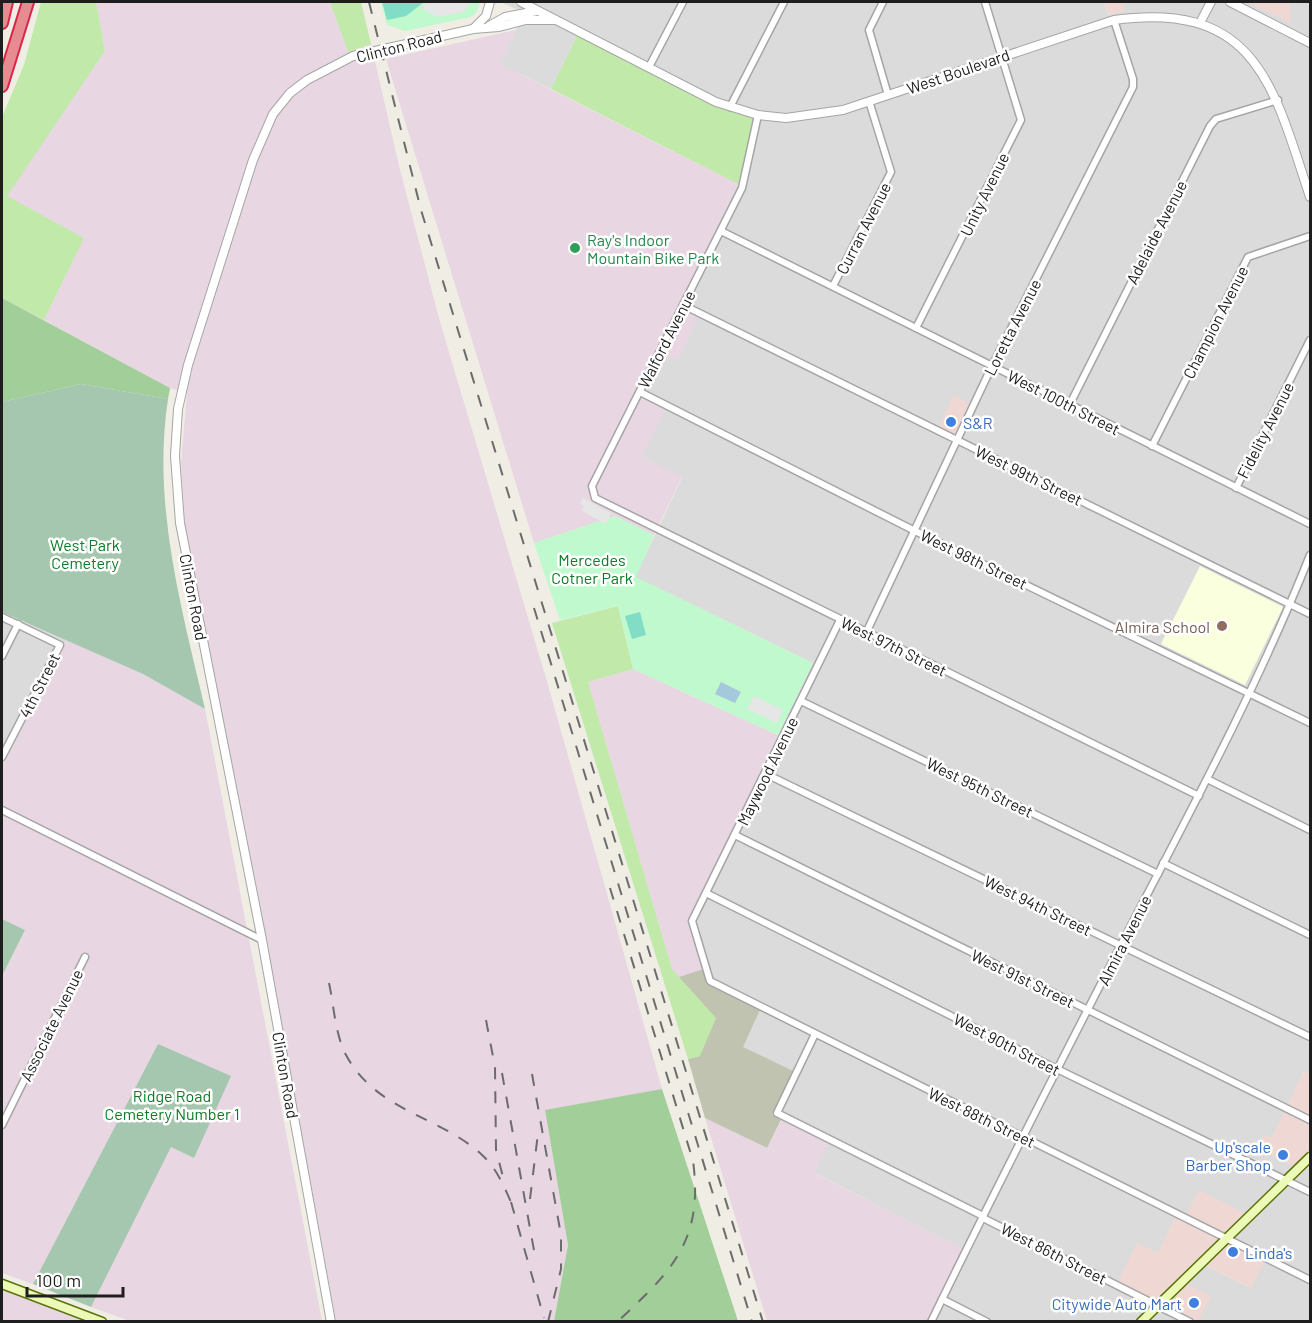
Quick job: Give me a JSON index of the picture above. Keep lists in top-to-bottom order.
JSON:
{
  "streets": {
    "street": [
      "Clinton Road",
      "West Boulevard",
      "Unity Avenue",
      "Curran Avenue",
      "Adelaide Avenue",
      "Champion Avenue",
      "Loretta Avenue",
      "Walford Avenue",
      "West 100th Street",
      "Fidelity Avenue",
      "West 99th Street",
      "West 98th Street",
      "West 97th Street",
      "4th Street",
      "Maywood Avenue",
      "West 95th Street",
      "West 94th Street",
      "Almira Avenue",
      "West 91st Street",
      "Associate Avenue",
      "West 90th Street",
      "West 88th Street",
      "West 86th Street"
    ]
  },
  "crossings": [
    ["Clinton Road", "West Boulevard"],
    ["West Boulevard", "Unity Avenue"],
    ["West Boulevard", "Curran Avenue"],
    ["West Boulevard", "Adelaide Avenue"],
    ["West Boulevard", "Loretta Avenue"],
    ["West Boulevard", "Walford Avenue"],
    ["Unity Avenue", "West 100th Street"],
    ["Curran Avenue", "West 100th Street"],
    ["Adelaide Avenue", "West 100th Street"],
    ["Champion Avenue", "West 100th Street"],
    ["Loretta Avenue", "West 100th Street"],
    ["Loretta Avenue", "West 99th Street"],
    ["Loretta Avenue", "West 98th Street"],
    ["Loretta Avenue", "West 97th Street"],
    ["Walford Avenue", "West 100th Street"],
    ["Walford Avenue", "West 99th Street"],
    ["Walford Avenue", "West 98th Street"],
    ["Walford Avenue", "West 97th Street"],
    ["West 100th Street", "Fidelity Avenue"],
    ["West 99th Street", "Almira Avenue"],
    ["West 98th Street", "Almira Avenue"],
    ["West 97th Street", "Maywood Avenue"],
    ["West 97th Street", "Almira Avenue"],
    ["Maywood Avenue", "West 95th Street"],
    ["Maywood Avenue", "West 94th Street"],
    ["Maywood Avenue", "West 91st Street"],
    ["Maywood Avenue", "West 90th Street"],
    ["Maywood Avenue", "West 88th Street"],
    ["West 95th Street", "Almira Avenue"],
    ["West 94th Street", "Almira Avenue"],
    ["Almira Avenue", "West 91st Street"],
    ["Almira Avenue", "West 90th Street"],
    ["Almira Avenue", "West 88th Street"],
    ["Almira Avenue", "West 86th Street"],
    ["West 88th Street", "West 86th Street"]
  ],
  "parks": ["West Park Cemetery", "Mercedes Cotner Park", "Ridge Road Cemetery Number 1"],
  "places": [
    "Ray's Indoor Mountain Bike Park",
    "S&R",
    "Almira School",
    "Up'scale Barber Shop",
    "Linda's",
    "Citywide Auto Mart"
  ],
  "scale_bar": "100 m"
}
